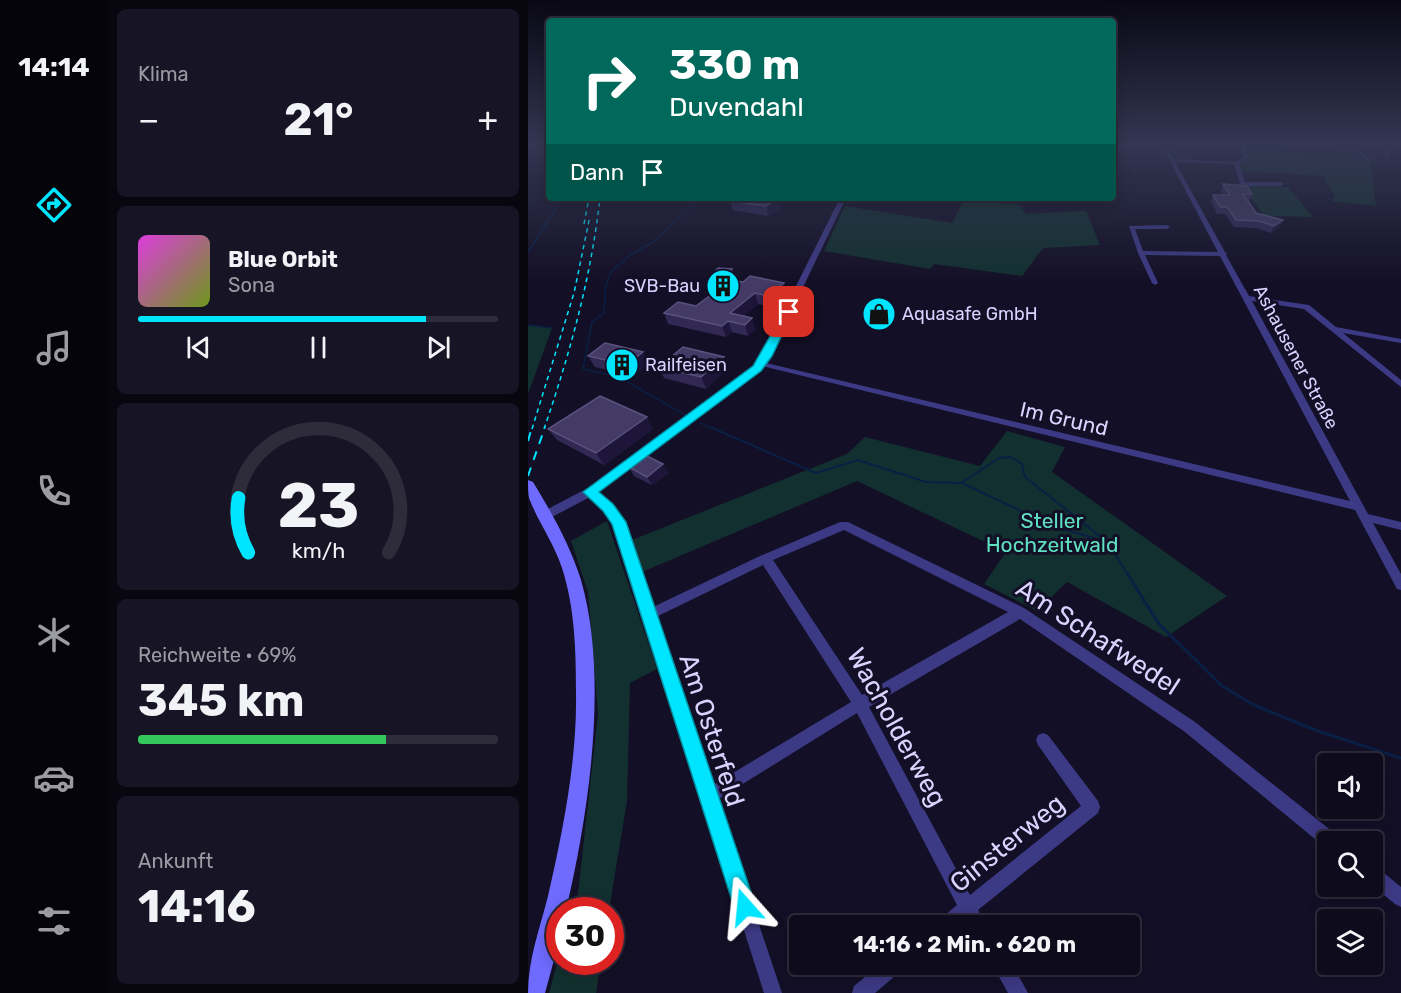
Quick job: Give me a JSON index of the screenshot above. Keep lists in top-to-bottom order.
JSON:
{
  "streets": {
    "street": [
      "Ashausener Straße",
      "Im Grund",
      "Am Schafwedel",
      "Wacholderweg",
      "Am Osterfeld",
      "Ginsterweg"
    ]
  },
  "crossings": [
    ["Ashausener Straße", "Im Grund"],
    ["Am Schafwedel", "Wacholderweg"],
    ["Am Schafwedel", "Am Osterfeld"],
    ["Wacholderweg", "Ginsterweg"]
  ],
  "parks": ["Steller Hochzeitwald"],
  "places": {
    "building": ["SVB-Bau", "Railfeisen"],
    "shop": ["Aquasafe GmbH"]
  },
  "page": {
    "tabs": "14:14",
    "tile": [
      "Klima",
      ["Reichweite · 69%", "345 km"],
      ["Ankunft", "14:16"]
    ],
    "turn": ["330 m", "Duvendahl"],
    "heat": ["−", "21°", "+"],
    "then": "Dann",
    "song": ["Blue Orbit", "Sona"],
    "limit": "30",
    "trip": "14:16 · 2 Min. · 620 m",
    "gauge": ["23", "km/h"]
  }
}
